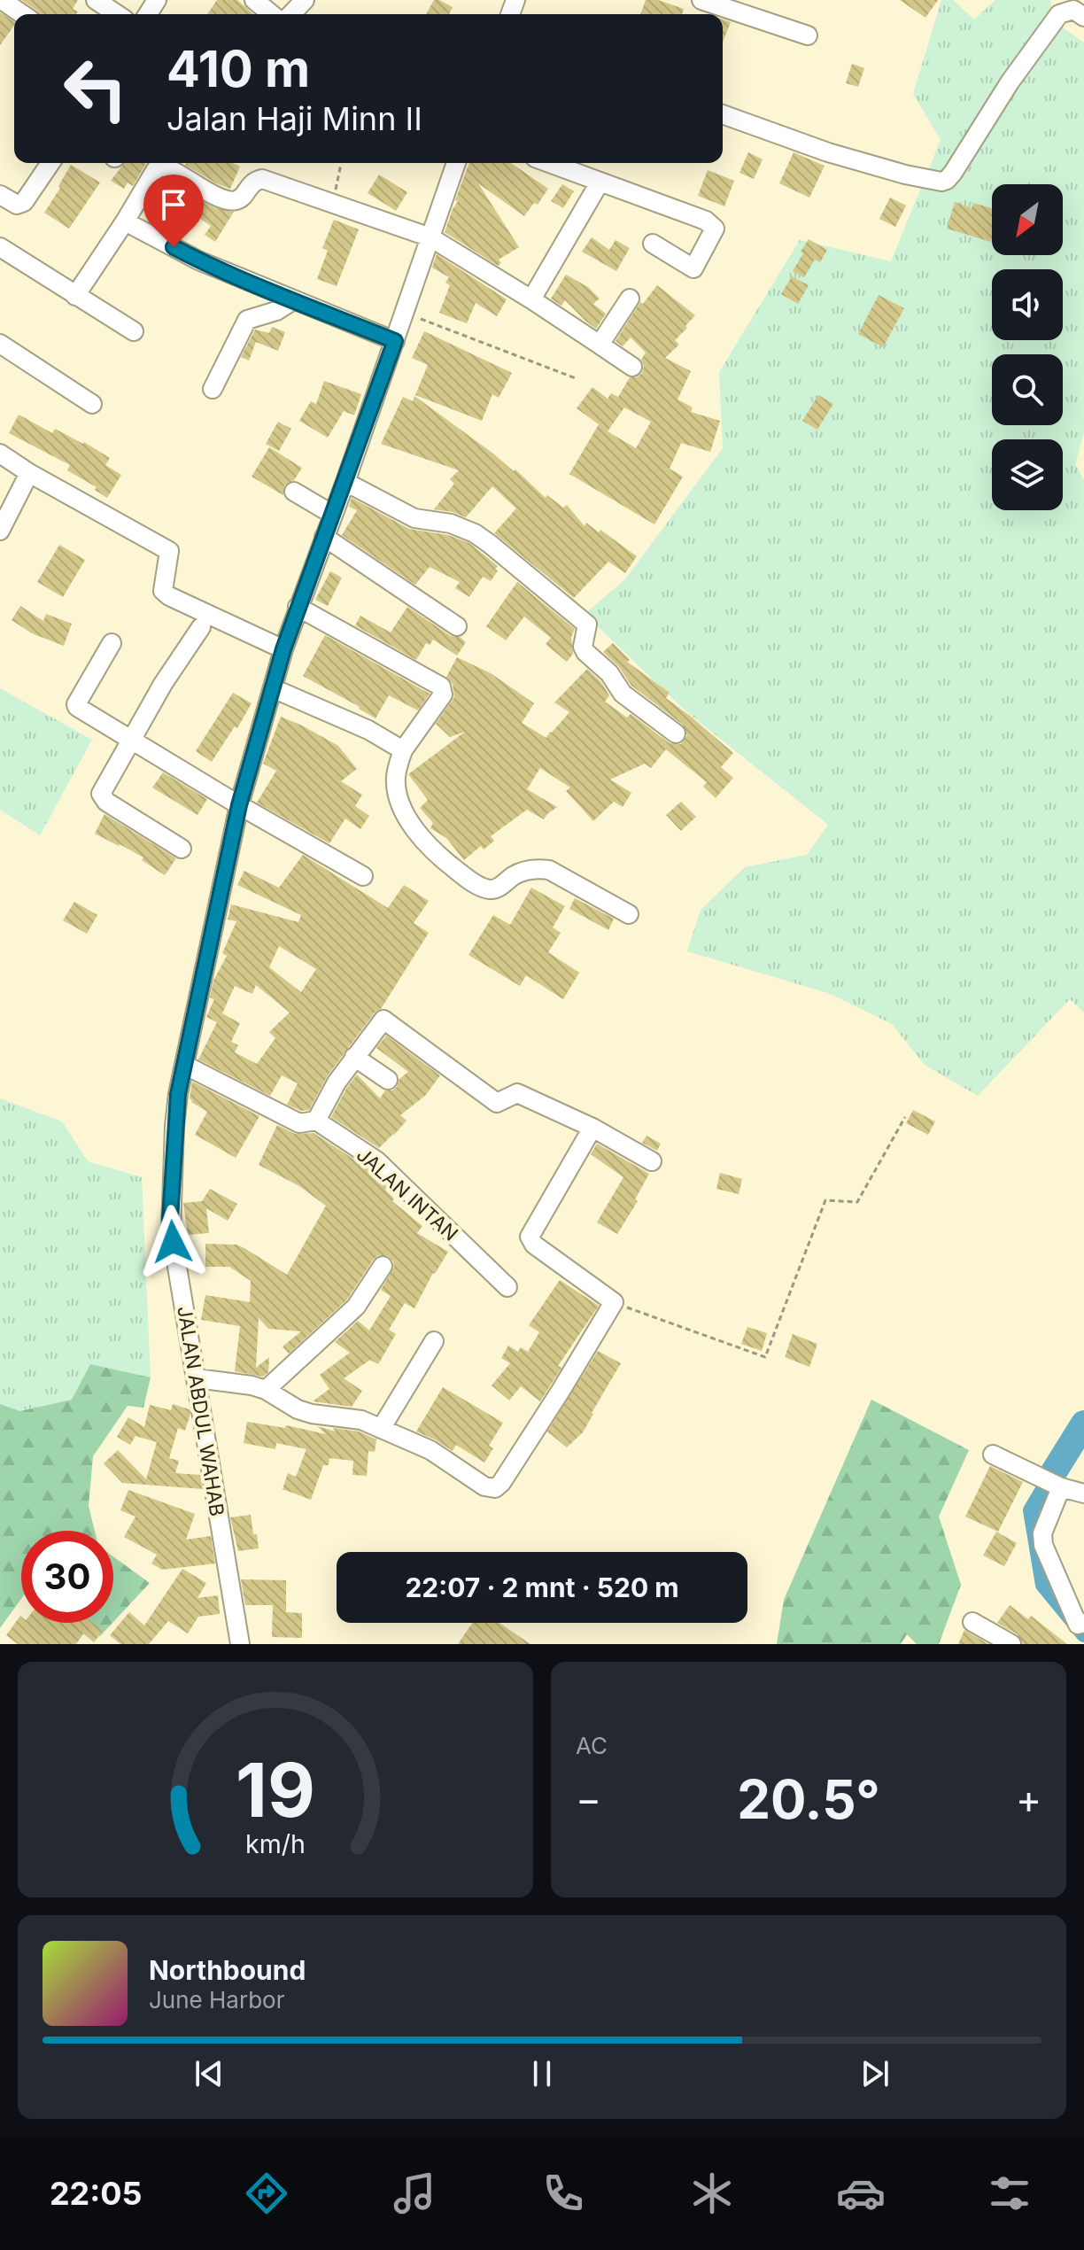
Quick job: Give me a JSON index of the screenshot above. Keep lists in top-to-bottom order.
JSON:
{
  "streets": {
    "street": ["JALAN INTAN", "JALAN ABDUL WAHAB"]
  },
  "crossings": [
    ["JALAN INTAN", "JALAN ABDUL WAHAB"]
  ],
  "north": "bottom left",
  "page": {
    "turn": ["410 m", "Jalan Haji Minn II"],
    "limit": "30",
    "trip": "22:07 · 2 mnt · 520 m",
    "tile": "AC",
    "heat": ["−", "20.5°", "+"],
    "song": ["Northbound", "June Harbor"],
    "tabs": "22:05",
    "gauge": ["19", "km/h"]
  }
}
